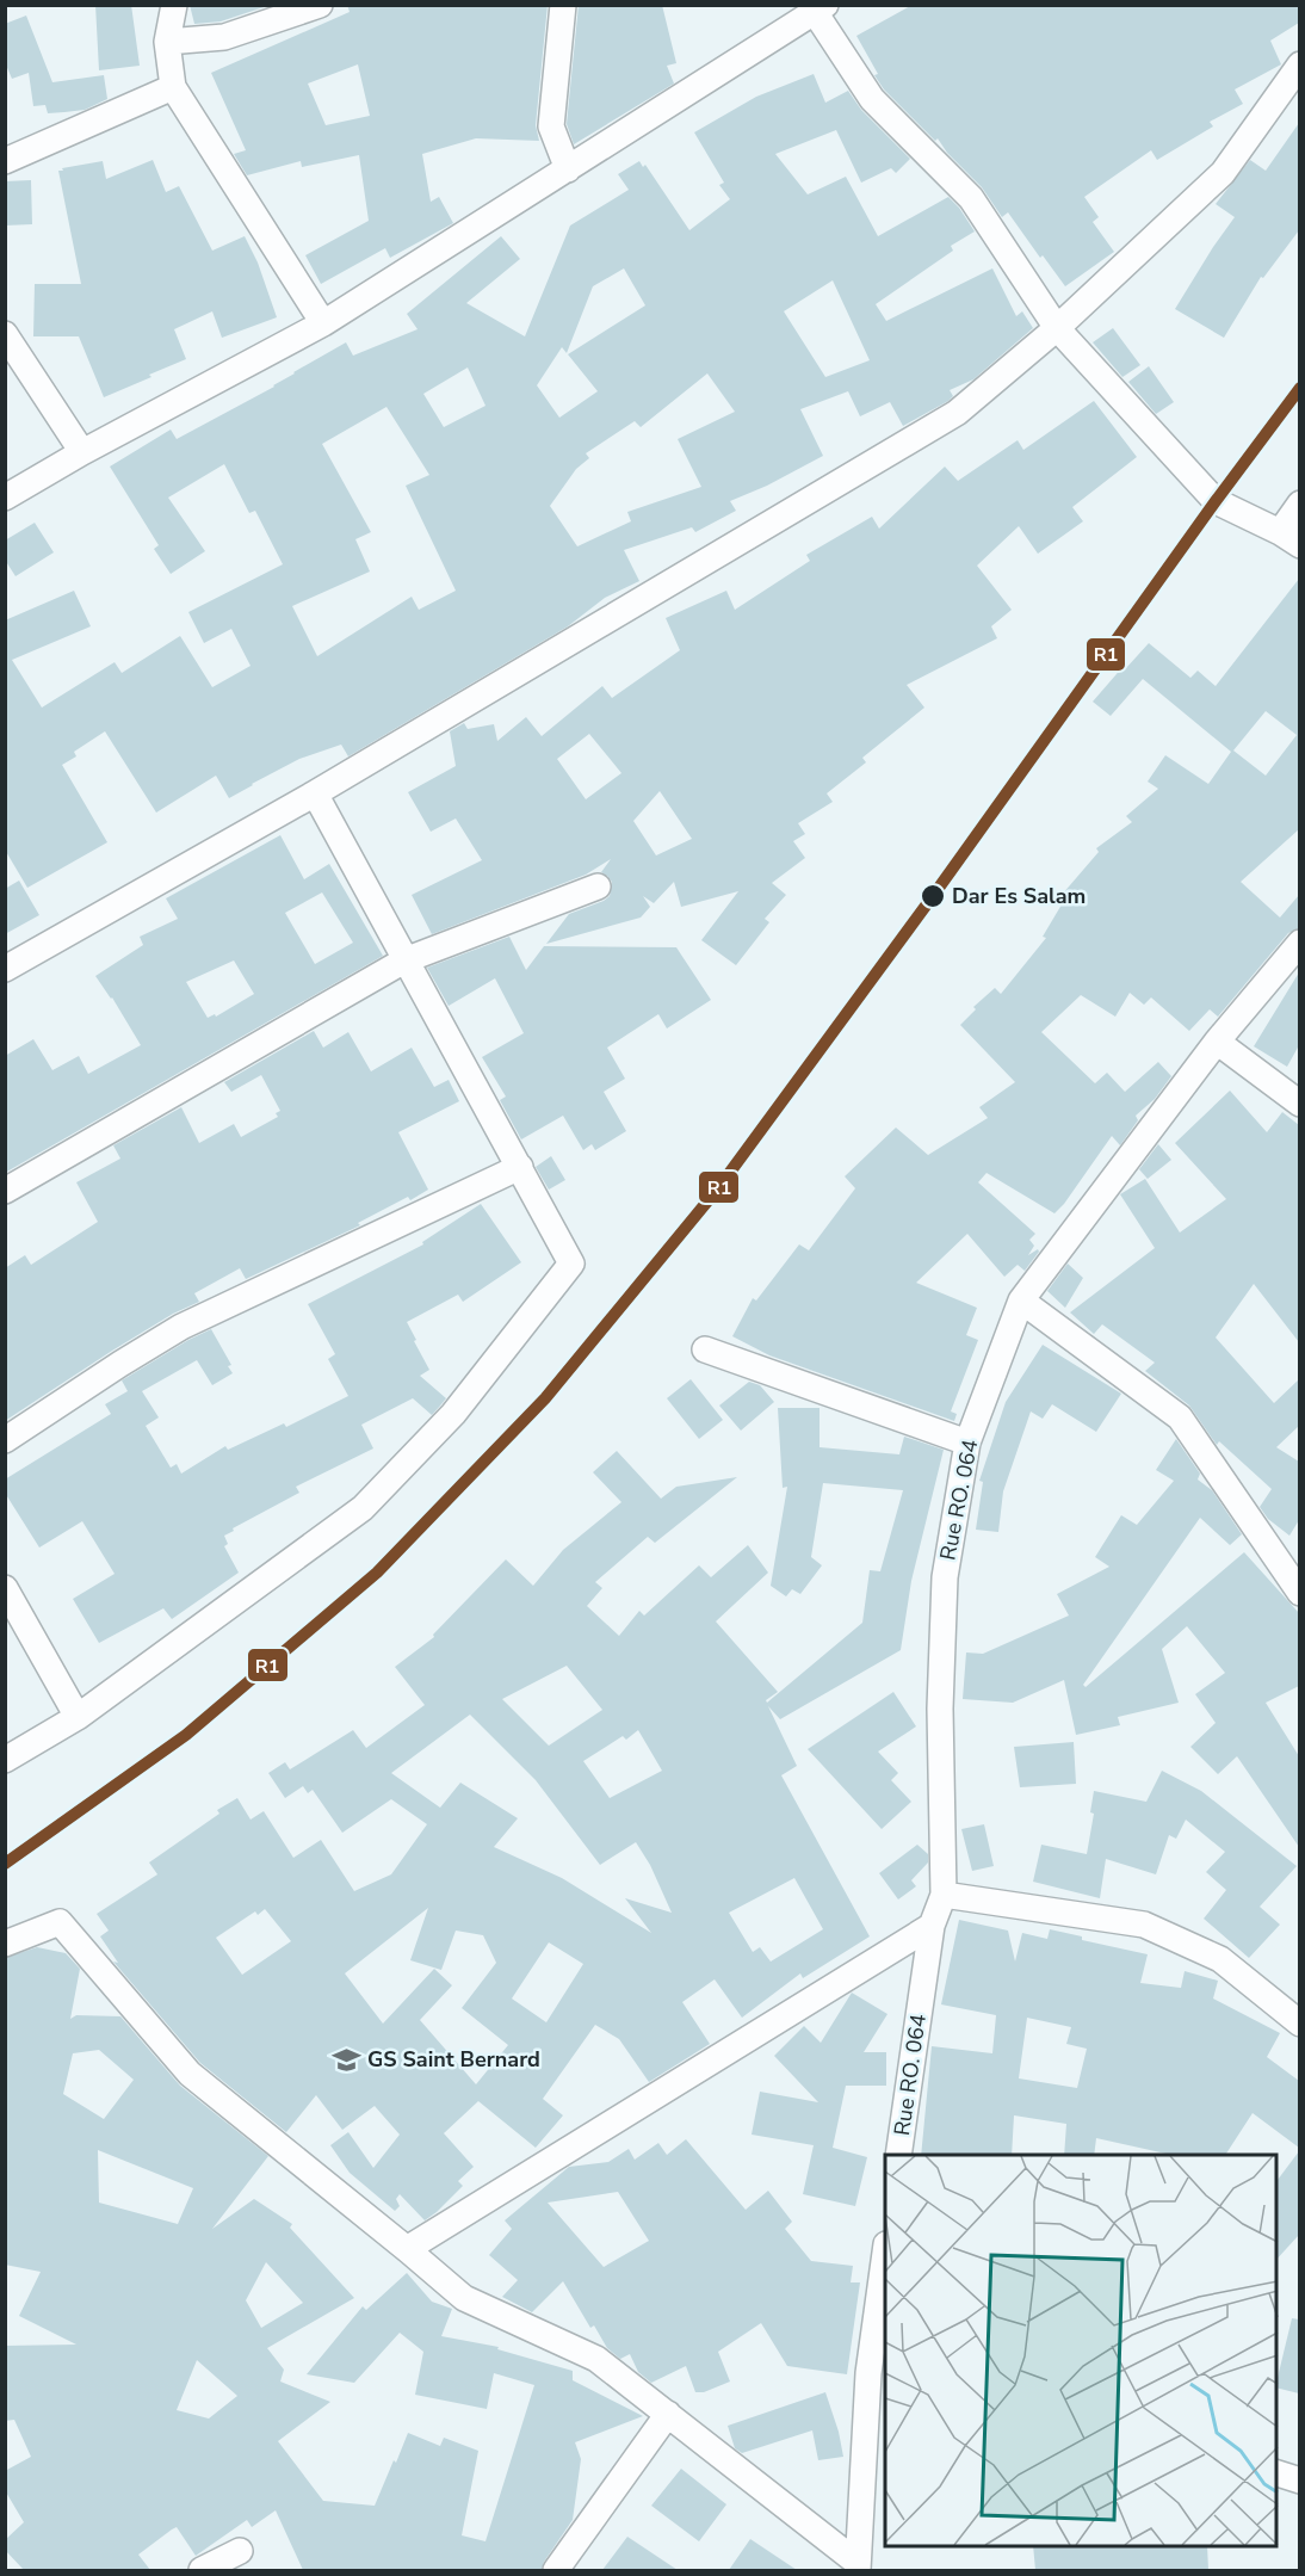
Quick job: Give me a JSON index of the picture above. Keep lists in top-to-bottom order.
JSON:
{
  "streets": {
    "street": ["Rue RO. 064"]
  },
  "places": {
    "other": ["Dar Es Salam"],
    "school or university": ["GS Saint Bernard"]
  },
  "lines": ["transit line R1"]
}
